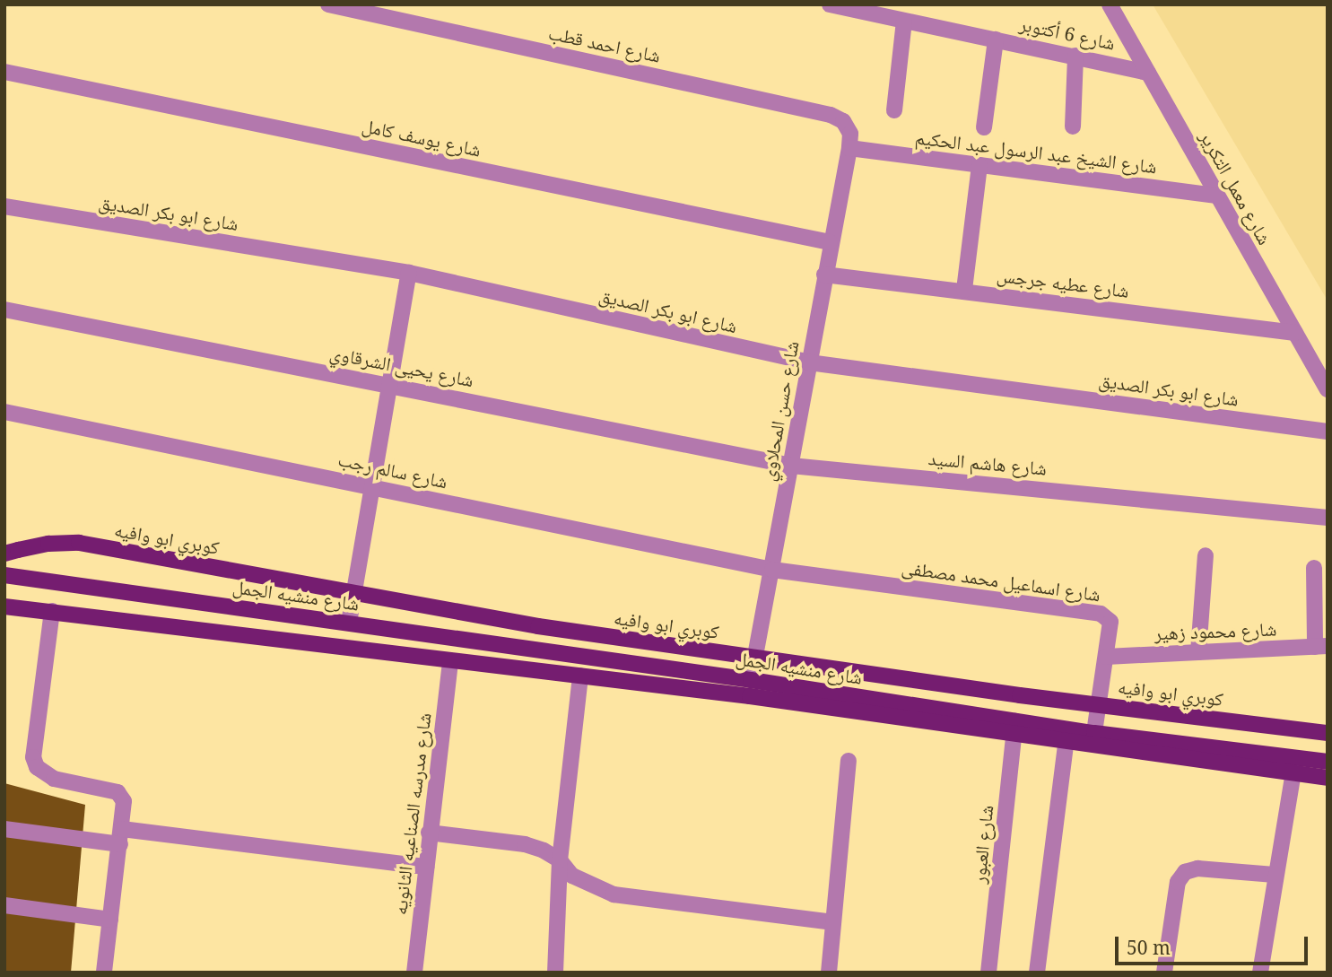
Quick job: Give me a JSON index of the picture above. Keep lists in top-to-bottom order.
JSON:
{
  "streets": {
    "main road": ["كوبري ابو وافيه", "شارع منشيه الجمل"],
    "street": [
      "شارع 6 أكتوبر",
      "شارع احمد قطب",
      "شارع يوسف كامل",
      "شارع الشيخ عبد الرسول عبد الحكيم",
      "شارع معمل التكرير",
      "شارع ابو بكر الصديق",
      "شارع عطيه جرجس",
      "شارع يحيى الشرقاوي",
      "شارع حسن المحلاوي",
      "شارع هاشم السيد",
      "شارع سالم رجب",
      "شارع اسماعيل محمد مصطفى",
      "شارع محمود زهير",
      "شارع مدرسه الصناعيه الثانويه",
      "شارع العبور"
    ]
  },
  "crossings": [
    ["شارع 6 أكتوبر", "شارع معمل التكرير"],
    ["شارع احمد قطب", "شارع الشيخ عبد الرسول عبد الحكيم"],
    ["شارع احمد قطب", "شارع حسن المحلاوي"],
    ["شارع يوسف كامل", "شارع حسن المحلاوي"],
    ["شارع الشيخ عبد الرسول عبد الحكيم", "شارع معمل التكرير"],
    ["شارع الشيخ عبد الرسول عبد الحكيم", "شارع حسن المحلاوي"],
    ["شارع معمل التكرير", "شارع عطيه جرجس"],
    ["شارع ابو بكر الصديق", "شارع حسن المحلاوي"],
    ["شارع عطيه جرجس", "شارع حسن المحلاوي"],
    ["شارع يحيى الشرقاوي", "شارع حسن المحلاوي"],
    ["شارع يحيى الشرقاوي", "شارع هاشم السيد"],
    ["شارع حسن المحلاوي", "شارع هاشم السيد"],
    ["شارع حسن المحلاوي", "شارع سالم رجب"],
    ["شارع حسن المحلاوي", "شارع اسماعيل محمد مصطفى"],
    ["شارع حسن المحلاوي", "شارع منشيه الجمل"],
    ["شارع سالم رجب", "شارع اسماعيل محمد مصطفى"],
    ["شارع اسماعيل محمد مصطفى", "شارع منشيه الجمل"],
    ["شارع اسماعيل محمد مصطفى", "شارع محمود زهير"],
    ["شارع منشيه الجمل", "شارع مدرسه الصناعيه الثانويه"],
    ["شارع منشيه الجمل", "شارع العبور"]
  ],
  "scale_bar": "50 m"
}
